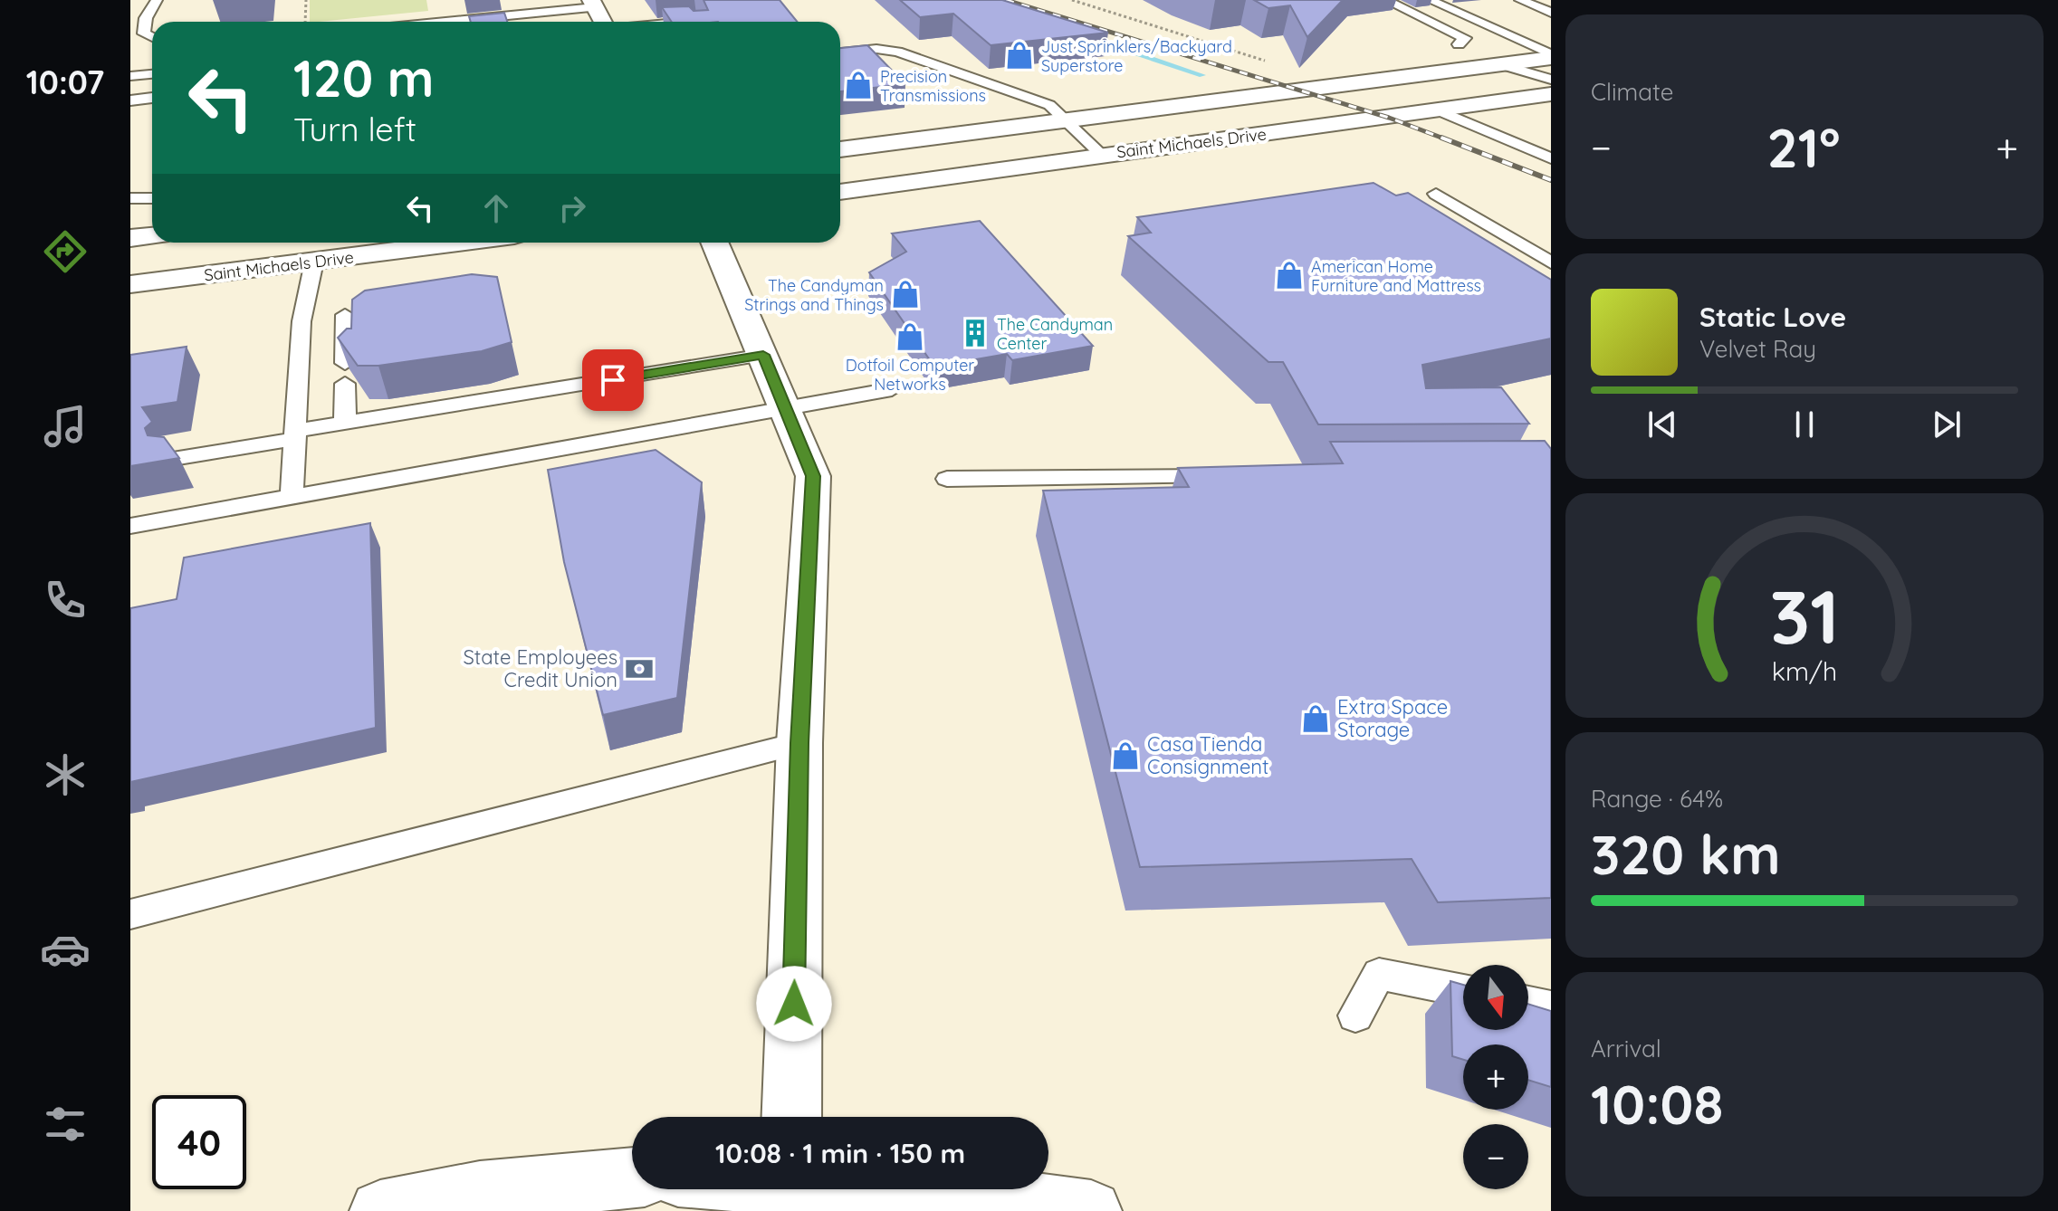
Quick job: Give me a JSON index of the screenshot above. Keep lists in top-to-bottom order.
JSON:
{
  "streets": {
    "main road": ["Saint Michaels Drive"]
  },
  "places": {
    "shop": [
      "Just Sprinklers/Backyard Superstore",
      "Precision Transmissions",
      "American Home Furniture and Mattress",
      "The Candyman Strings and Things",
      "Dotfoil Computer Networks",
      "Extra Space Storage",
      "Casa Tienda Consignment"
    ],
    "building": ["The Candyman Center"],
    "bank": ["State Employees Credit Union"]
  },
  "north": "bottom",
  "page": {
    "tabs": "10:07",
    "tile": [
      "Climate",
      ["Range · 64%", "320 km"],
      ["Arrival", "10:08"]
    ],
    "turn": ["120 m", "Turn left"],
    "heat": ["−", "21°", "+"],
    "song": ["Static Love", "Velvet Ray"],
    "map_buttons": ["+", "−"],
    "limit": "40",
    "trip": "10:08 · 1 min · 150 m",
    "gauge": ["31", "km/h"]
  }
}
